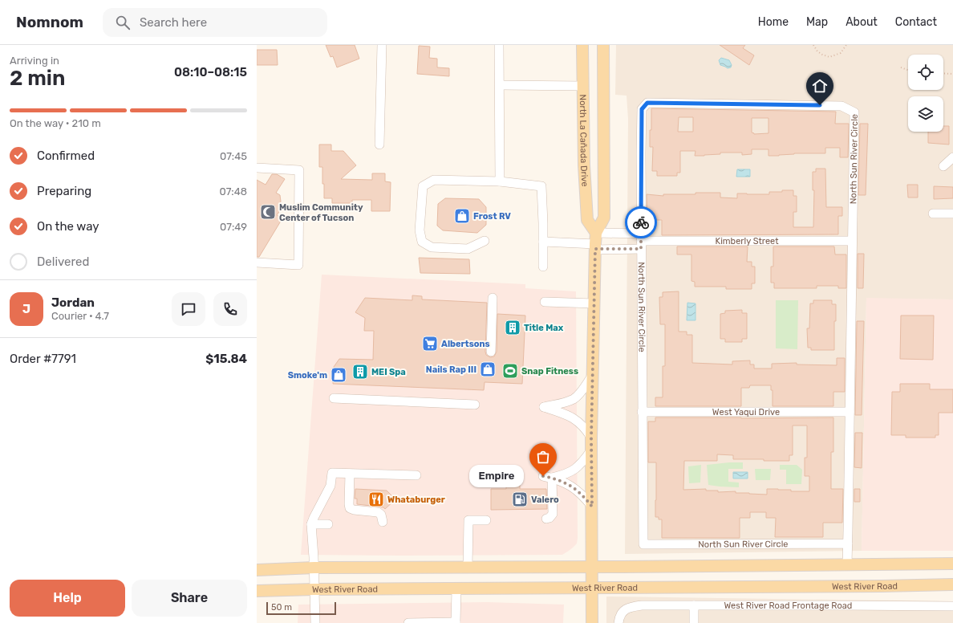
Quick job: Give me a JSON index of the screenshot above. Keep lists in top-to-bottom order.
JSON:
{
  "streets": {
    "main road": ["North La Cañada Drive", "West River Road"],
    "street": [
      "North Sun River Circle",
      "Kimberly Street",
      "West Yaqui Drive",
      "West River Road Frontage Road"
    ]
  },
  "crossings": [
    ["North La Cañada Drive", "Kimberly Street"],
    ["North Sun River Circle", "Kimberly Street"],
    ["North Sun River Circle", "West Yaqui Drive"]
  ],
  "places": {
    "mosque": ["Muslim Community Center of Tucson"],
    "shop": ["Frost RV", "Nails Rap III", "Smoke'm"],
    "building": ["Title Max", "MEI Spa"],
    "supermarket": ["Albertsons"],
    "sports": ["Snap Fitness"],
    "other": ["Empire"],
    "restaurant": ["Whataburger"],
    "fuel station": ["Valero"]
  },
  "scale_bar": "50 m",
  "page": {
    "header": "Nomnom",
    "search": "Search here",
    "nav": [
      "Home",
      "Map",
      "About",
      "Contact"
    ],
    "heading": ["2 min", "Arriving in", "08:10–08:15"],
    "panel": [
      "Jordan",
      "Courier · 4.7",
      "Order #7791",
      "$15.84"
    ],
    "bar": "On the way · 210 m",
    "list": [
      ["Confirmed", "07:45"],
      ["Preparing", "07:48"],
      ["On the way", "07:49"],
      "Delivered"
    ],
    "round": "J",
    "bubble": "Empire",
    "buttons": ["Help", "Share"],
    "scale": "50 m"
  }
}
